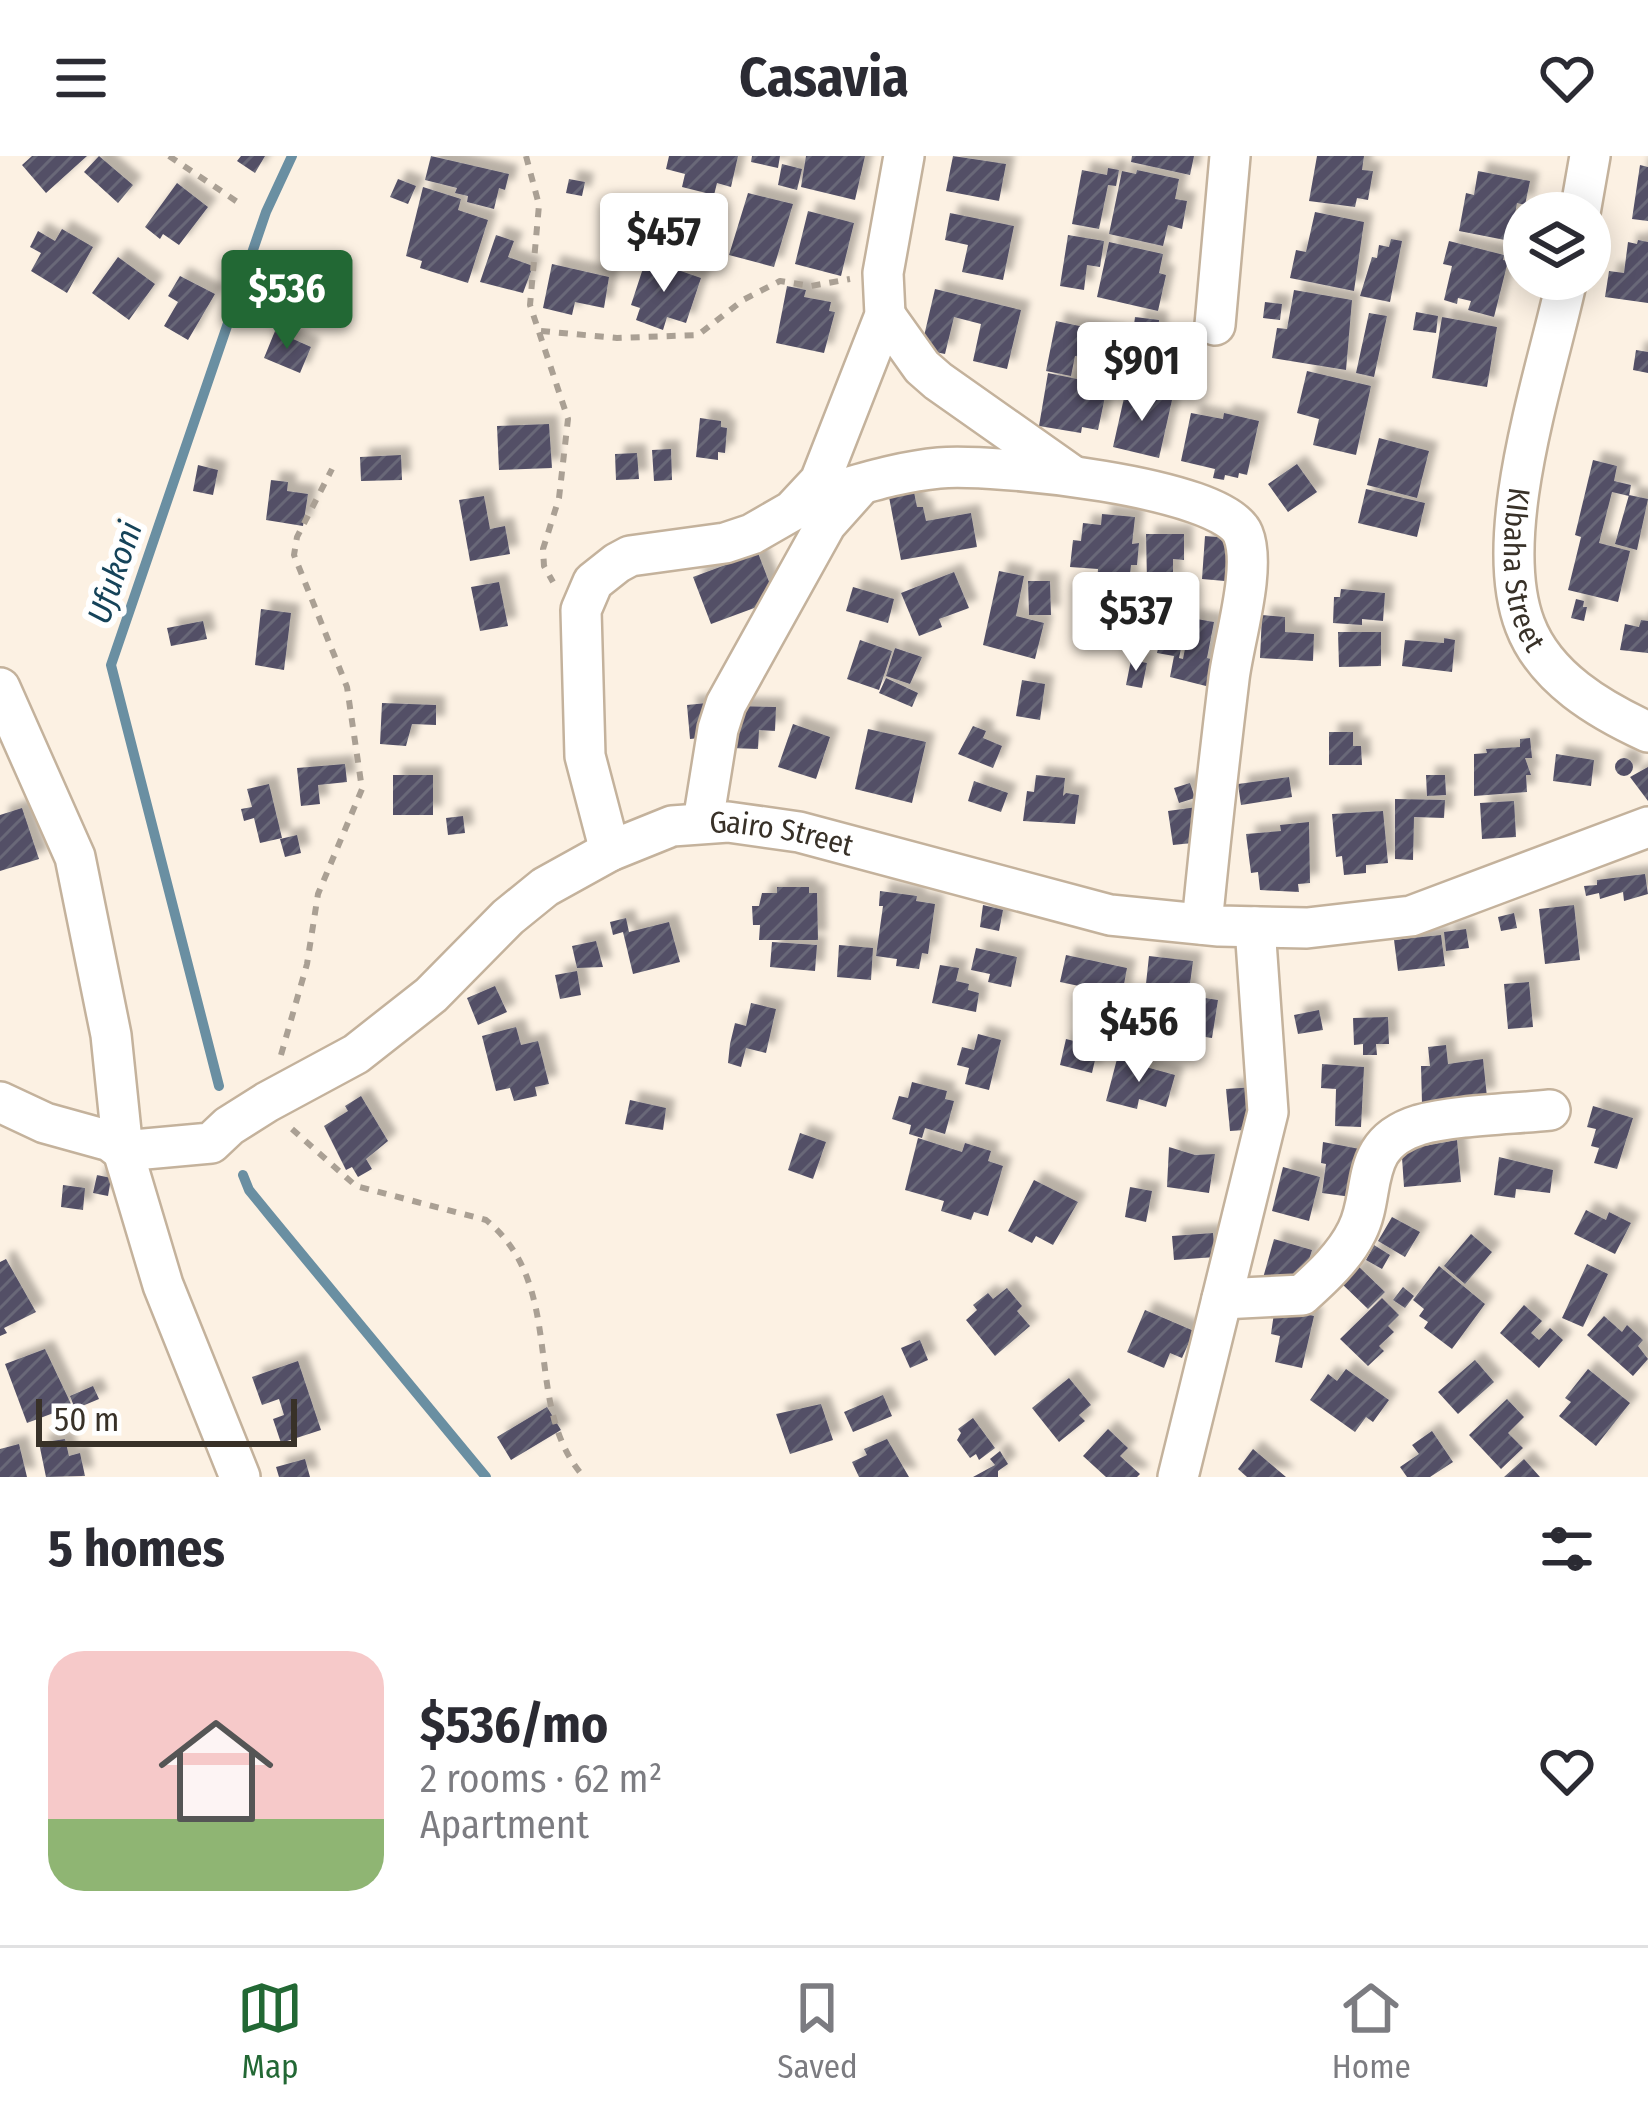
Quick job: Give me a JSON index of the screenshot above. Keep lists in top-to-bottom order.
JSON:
{
  "streets": {
    "street": ["KIbaha Street", "Gairo Street"]
  },
  "water": ["Ufukoni"],
  "scale_bar": "50 m",
  "page": {
    "header": "Casavia",
    "price": [
      "$457",
      "$536",
      "$901",
      "$537",
      "$456"
    ],
    "scale": "50 m",
    "heading": "5 homes",
    "list": [
      {
        "name": "$536/mo",
        "note": "2 rooms · 62 m² · Apartment"
      }
    ],
    "tabs": ["Map", "Saved", "Home"]
  }
}
